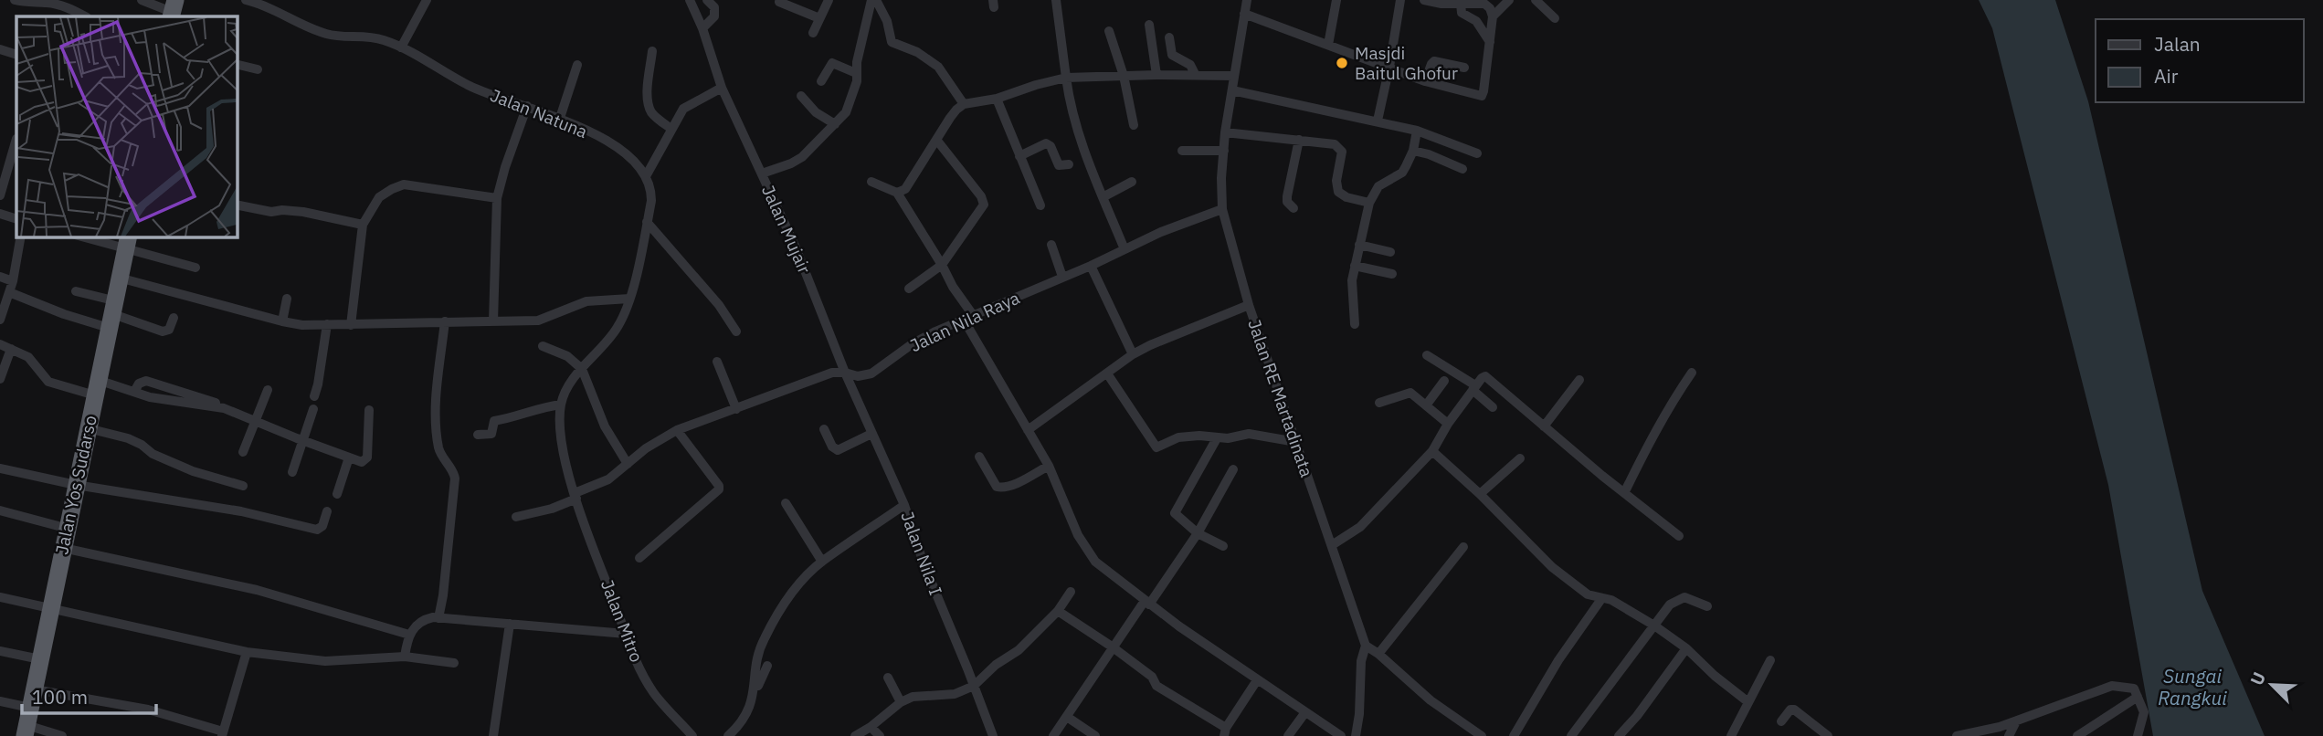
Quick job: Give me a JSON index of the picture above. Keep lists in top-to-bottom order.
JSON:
{
  "streets": {
    "highway": ["Jalan Yos Sudarso"],
    "street": [
      "Jalan Natuna",
      "Jalan Mujair",
      "Jalan Nila Raya",
      "Jalan RE Martadinata",
      "Jalan Nila I",
      "Jalan Mitro"
    ]
  },
  "crossings": [
    ["Jalan Mujair", "Jalan Nila Raya"],
    ["Jalan Mujair", "Jalan Nila I"],
    ["Jalan Nila Raya", "Jalan RE Martadinata"],
    ["Jalan Nila Raya", "Jalan Nila I"],
    ["Jalan Nila Raya", "Jalan Mitro"]
  ],
  "water": ["Sungai Rangkui"],
  "places": ["Masjdi Baitul Ghofur"],
  "legend": ["Jalan", "Air"],
  "scale_bar": "100 m",
  "north": "top left"
}
